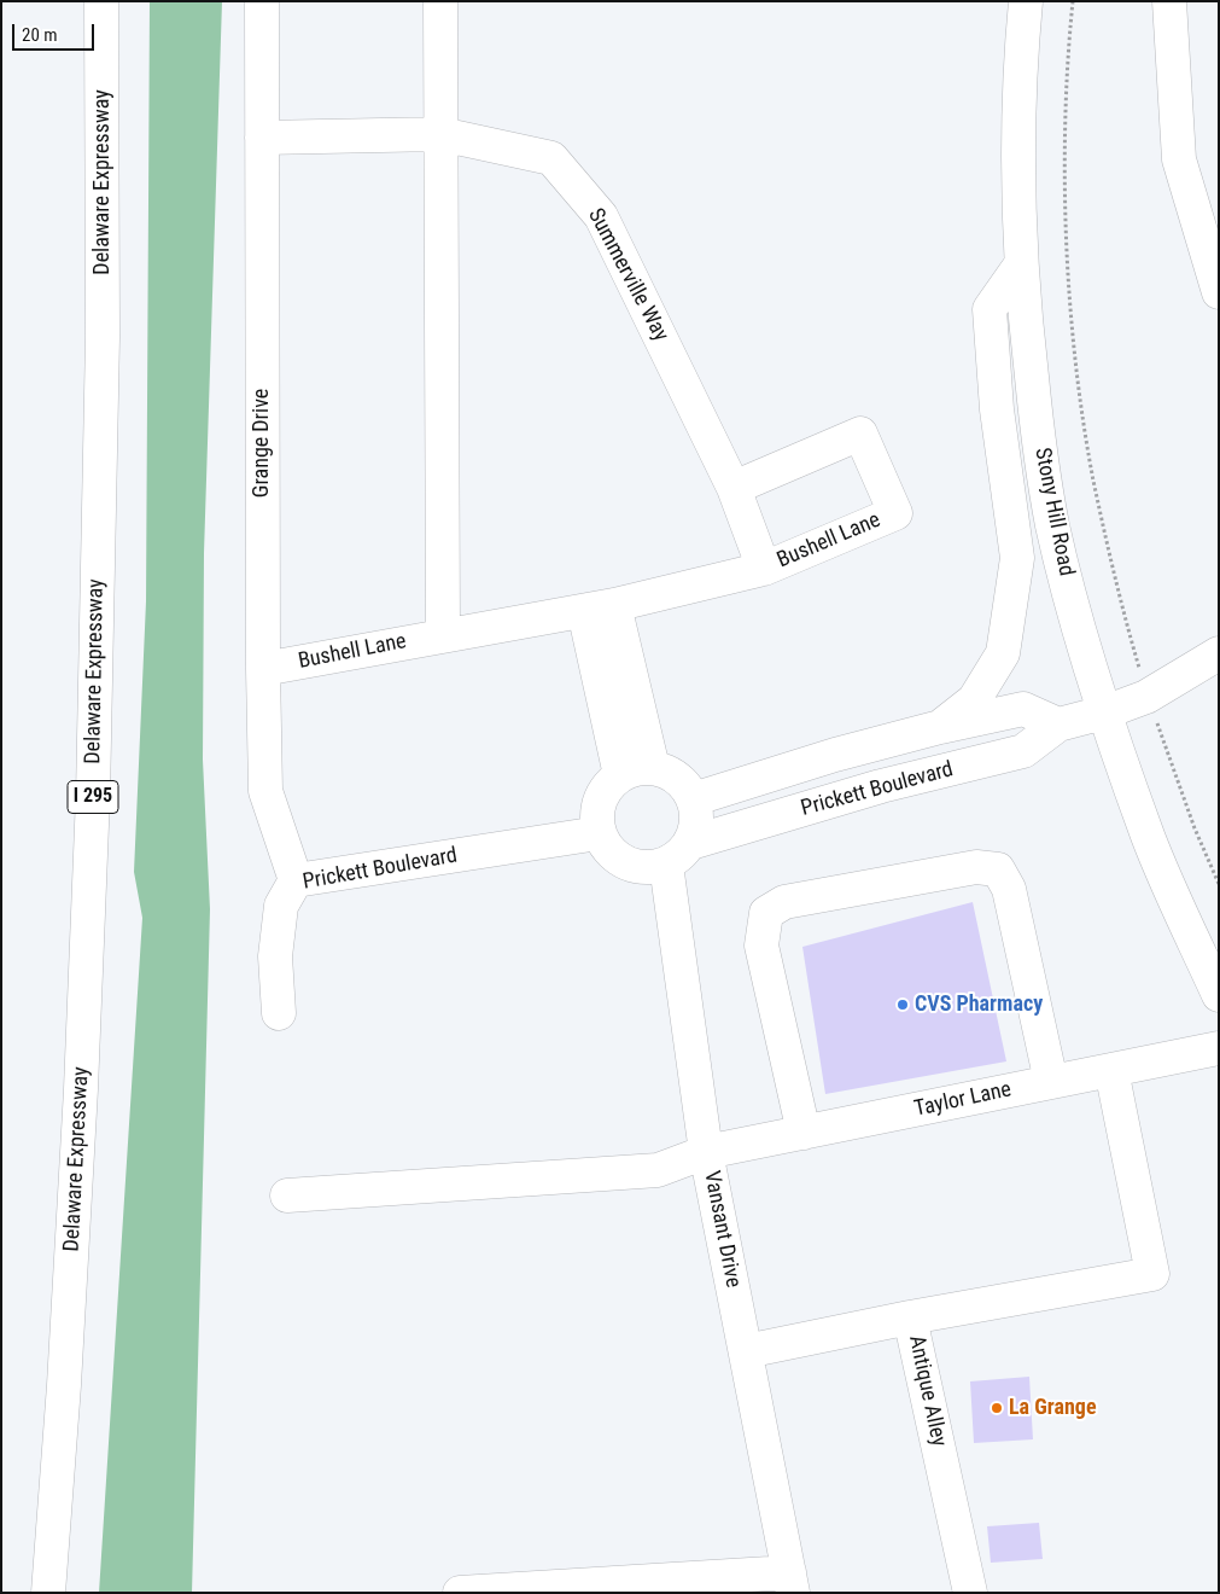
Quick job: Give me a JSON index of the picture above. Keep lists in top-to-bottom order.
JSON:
{
  "streets": {
    "main road": [
      "Delaware Expressway",
      "Summerville Way",
      "Grange Drive",
      "Stony Hill Road",
      "Bushell Lane",
      "Prickett Boulevard",
      "I 295",
      "Taylor Lane",
      "Vansant Drive",
      "Antique Alley"
    ]
  },
  "crossings": [
    ["Summerville Way", "Grange Drive"],
    ["Summerville Way", "Bushell Lane"],
    ["Grange Drive", "Bushell Lane"],
    ["Grange Drive", "Prickett Boulevard"],
    ["Stony Hill Road", "Prickett Boulevard"],
    ["Prickett Boulevard", "Vansant Drive"],
    ["Taylor Lane", "Vansant Drive"],
    ["Vansant Drive", "Antique Alley"]
  ],
  "places": ["CVS Pharmacy", "La Grange"],
  "scale_bar": "20 m"
}
